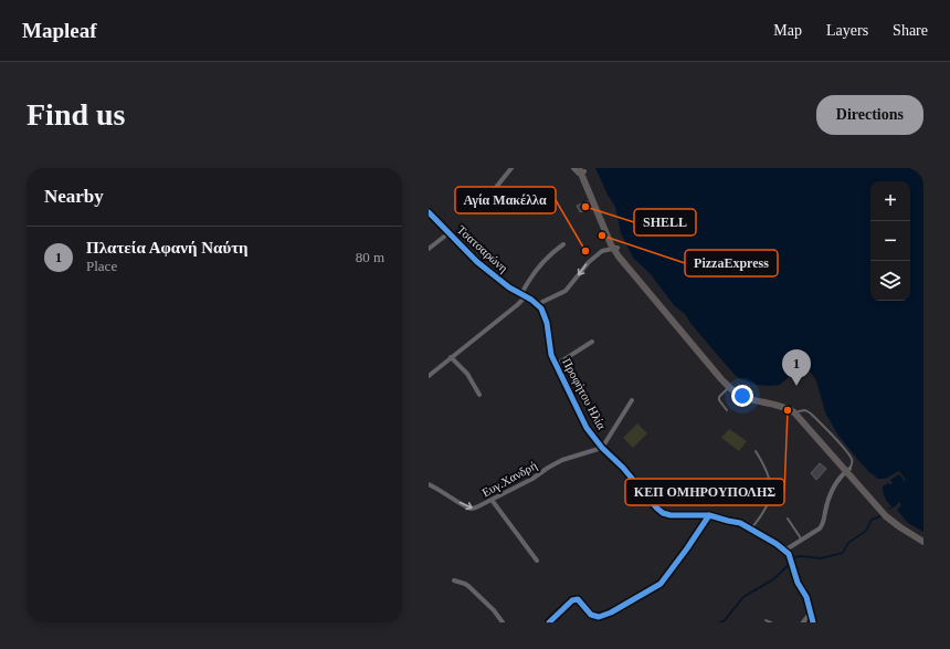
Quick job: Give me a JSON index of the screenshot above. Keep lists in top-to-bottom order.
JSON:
{
  "streets": {
    "street": ["Τσατσαρώνη", "Προφήτου Ηλία", "Ευγ.Χανδρή"]
  },
  "crossings": [
    ["Τσατσαρώνη", "Προφήτου Ηλία"],
    ["Προφήτου Ηλία", "Ευγ.Χανδρή"]
  ],
  "places": [
    "SHELL",
    "PizzaExpress",
    "Αγία Μακέλλα",
    "ΚΕΠ ΟΜΗΡΟΥΠΟΛΗΣ"
  ],
  "page": {
    "header": "Mapleaf",
    "nav": ["Map", "Layers", "Share"],
    "buttons": "Directions",
    "title": "Find us",
    "heading": "Nearby",
    "map_buttons": ["+", "−"],
    "list": [
      {
        "mark": "1",
        "name": "Πλατεία Αφανή Ναύτη",
        "note": "Place",
        "value": "80 m"
      }
    ],
    "pins": "1"
  }
}
